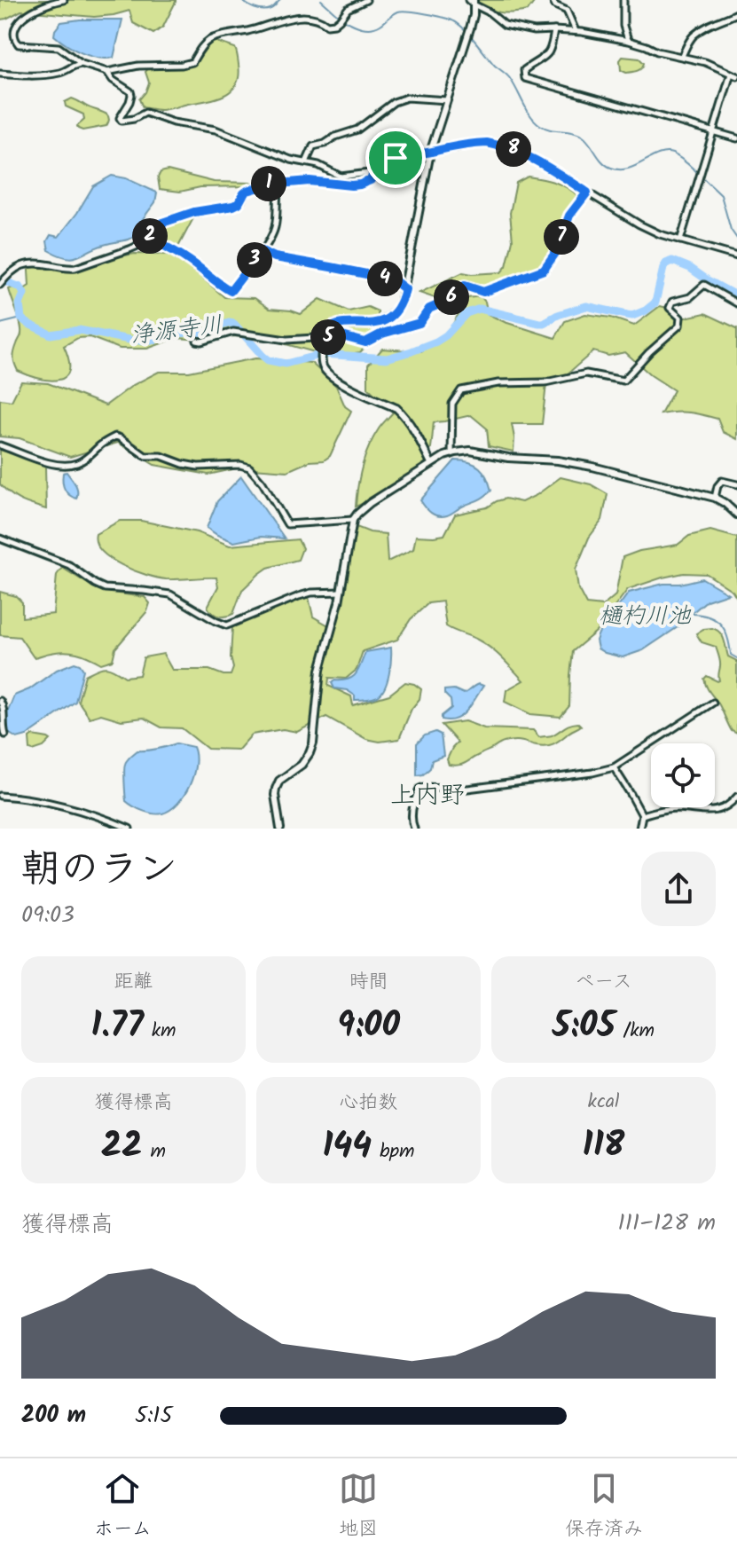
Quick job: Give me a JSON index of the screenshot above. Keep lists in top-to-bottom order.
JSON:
{
  "districts": ["上内野"],
  "water": ["浄源寺川", "樋杓川池"],
  "page": {
    "pins": [
      "8",
      "1",
      "2",
      "7",
      "3",
      "4",
      "6",
      "5"
    ],
    "heading": ["朝のラン", "09:03"],
    "stats": [
      ["距離", "1.77 km"],
      ["時間", "9:00"],
      ["ペース", "5:05 /km"],
      ["獲得標高", "22 m"],
      ["心拍数", "144 bpm"],
      ["kcal", "118"]
    ],
    "chart": ["獲得標高", "111–128 m"],
    "list": [
      {
        "name": "200 m",
        "note": "5:15"
      }
    ],
    "tabs": ["ホーム", "地図", "保存済み"]
  }
}
